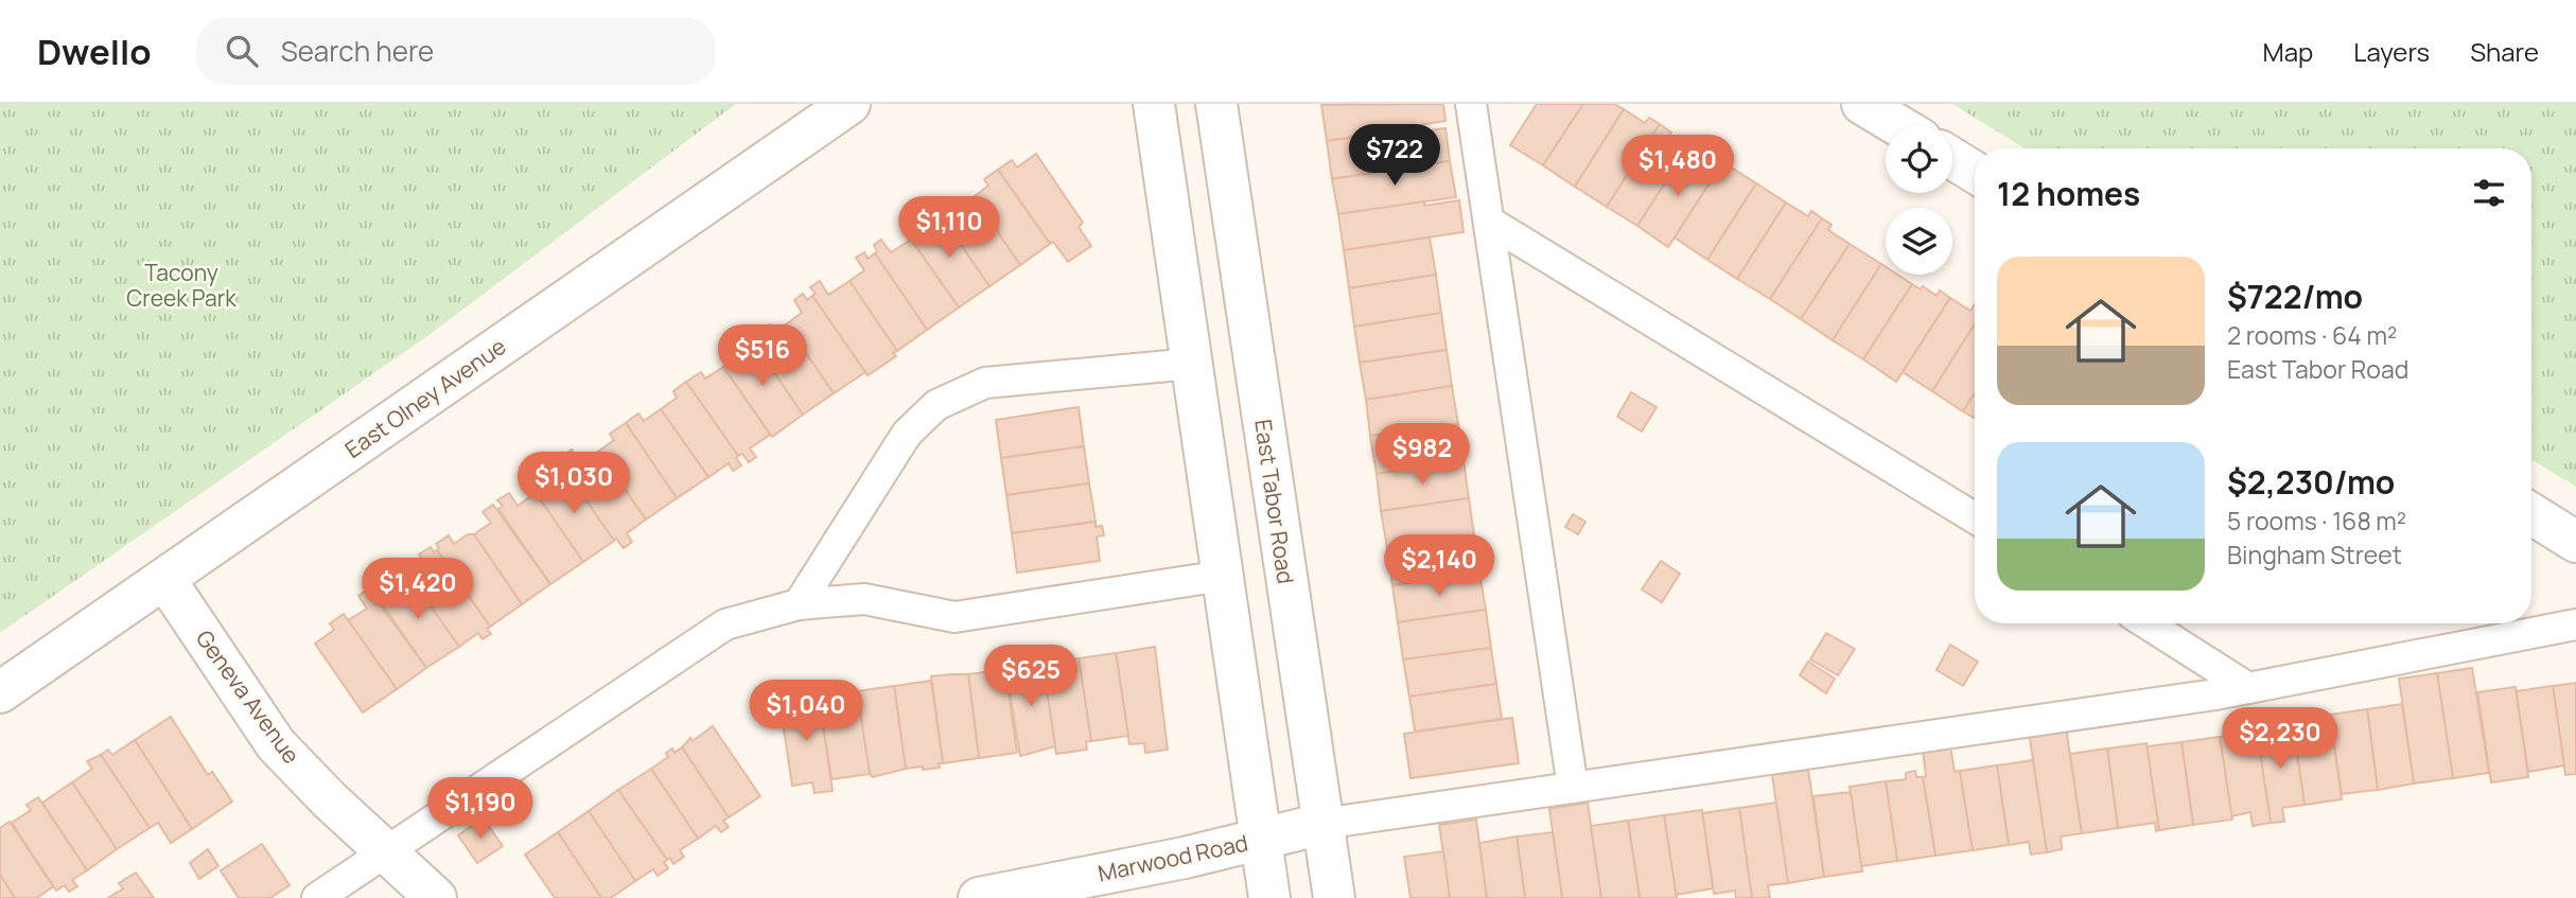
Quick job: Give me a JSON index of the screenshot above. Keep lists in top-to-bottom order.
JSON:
{
  "streets": {
    "street": [
      "East Olney Avenue",
      "East Tabor Road",
      "Geneva Avenue",
      "Marwood Road"
    ]
  },
  "crossings": [
    ["East Olney Avenue", "Geneva Avenue"],
    ["East Tabor Road", "Marwood Road"]
  ],
  "parks": ["Tacony Creek Park"],
  "page": {
    "header": "Dwello",
    "search": "Search here",
    "nav": ["Map", "Layers", "Share"],
    "price": [
      "$722",
      "$1,480",
      "$1,110",
      "$516",
      "$982",
      "$1,030",
      "$2,140",
      "$1,420",
      "$625",
      "$1,040",
      "$2,230",
      "$1,190"
    ],
    "heading": "12 homes",
    "list": [
      {
        "name": "$722/mo",
        "note": "2 rooms · 64 m² · East Tabor Road"
      },
      {
        "name": "$2,230/mo",
        "note": "5 rooms · 168 m² · Bingham Street"
      }
    ]
  }
}
